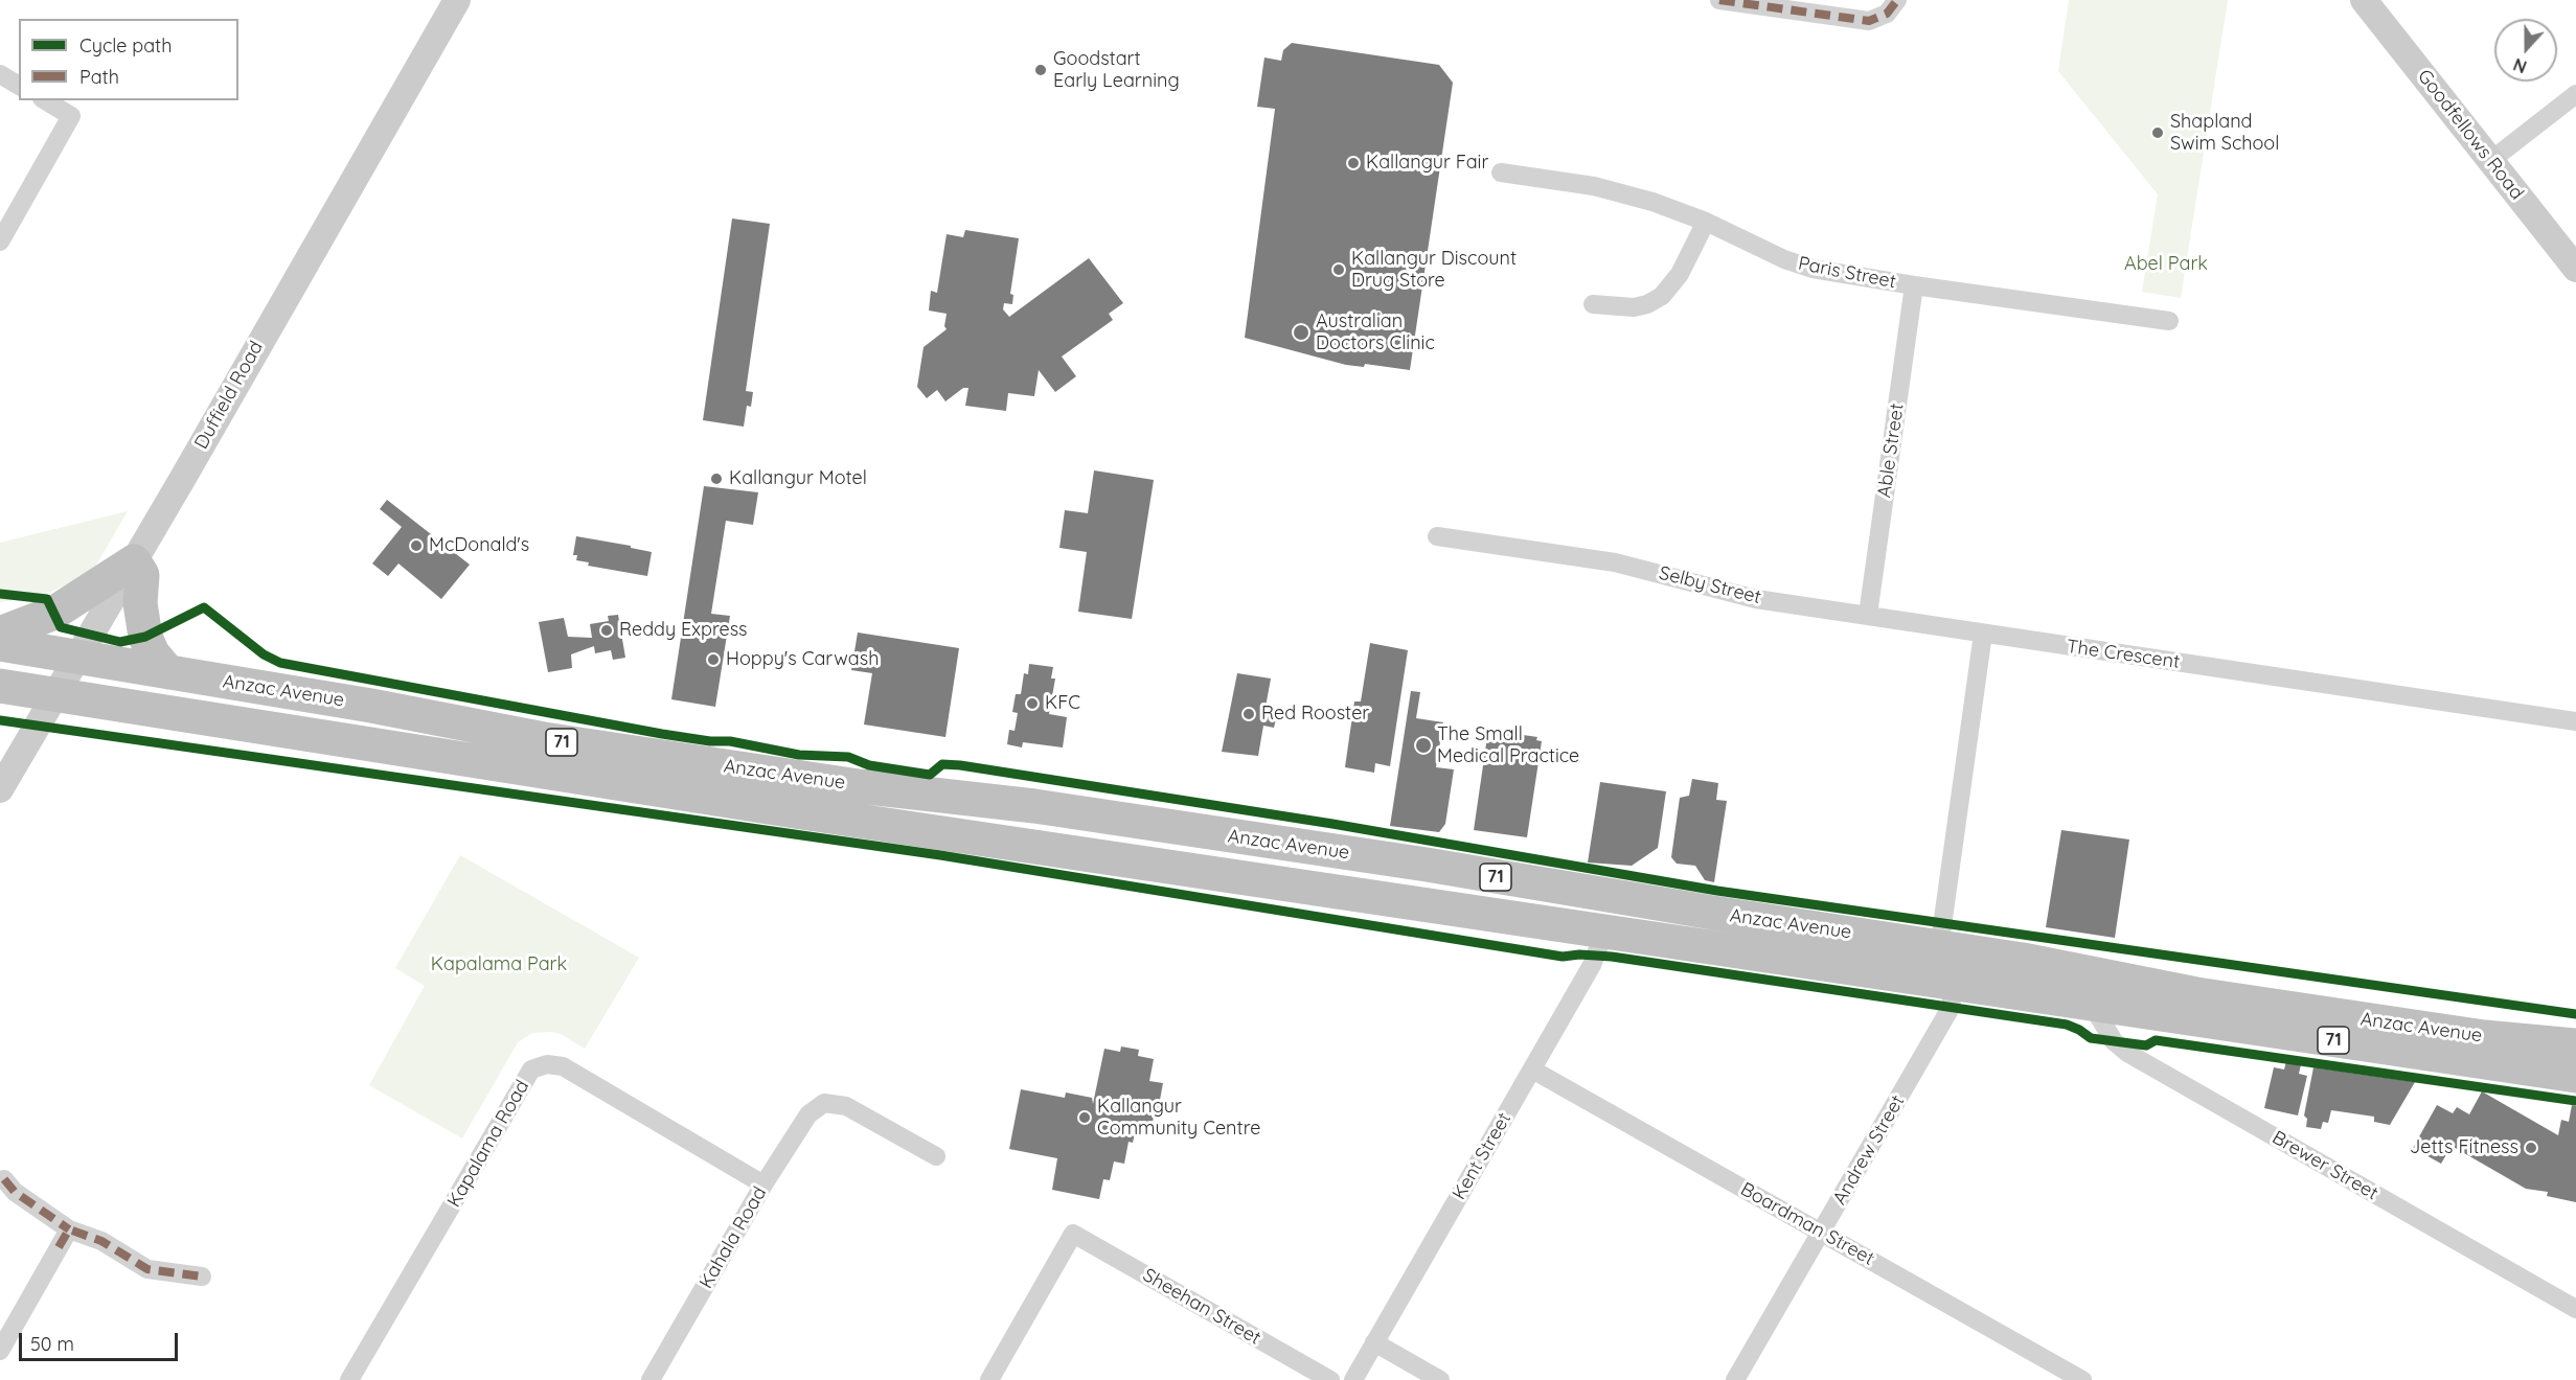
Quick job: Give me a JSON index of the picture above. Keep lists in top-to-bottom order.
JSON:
{
  "streets": {
    "highway": ["Anzac Avenue", "71"],
    "street": [
      "Goodfellows Road",
      "Paris Street",
      "Duffield Road",
      "Able Street",
      "Selby Street",
      "The Crescent",
      "Kapalama Road",
      "Andrew Street",
      "Kent Street",
      "Brewer Street",
      "Boardman Street",
      "Kahala Road",
      "Sheehan Street"
    ]
  },
  "crossings": [
    ["Paris Street", "Able Street"],
    ["Duffield Road", "Anzac Avenue"],
    ["Able Street", "Selby Street"],
    ["Selby Street", "The Crescent"],
    ["Anzac Avenue", "Andrew Street"],
    ["Anzac Avenue", "Kent Street"],
    ["Anzac Avenue", "Brewer Street"],
    ["Kapalama Road", "Kahala Road"],
    ["Andrew Street", "Boardman Street"],
    ["Kent Street", "Boardman Street"]
  ],
  "parks": ["Abel Park", "Kapalama Park"],
  "places": [
    "Goodstart Early Learning",
    "Shapland Swim School",
    "Kallangur Fair",
    "Kallangur Discount Drug Store",
    "Australian Doctors Clinic",
    "Kallangur Motel",
    "McDonald's",
    "Reddy Express",
    "Hoppy's Carwash",
    "KFC",
    "Red Rooster",
    "The Small Medical Practice",
    "Kallangur Community Centre",
    "Jetts Fitness"
  ],
  "legend": ["Cycle path", "Path"],
  "scale_bar": "50 m",
  "north": "bottom"
}
